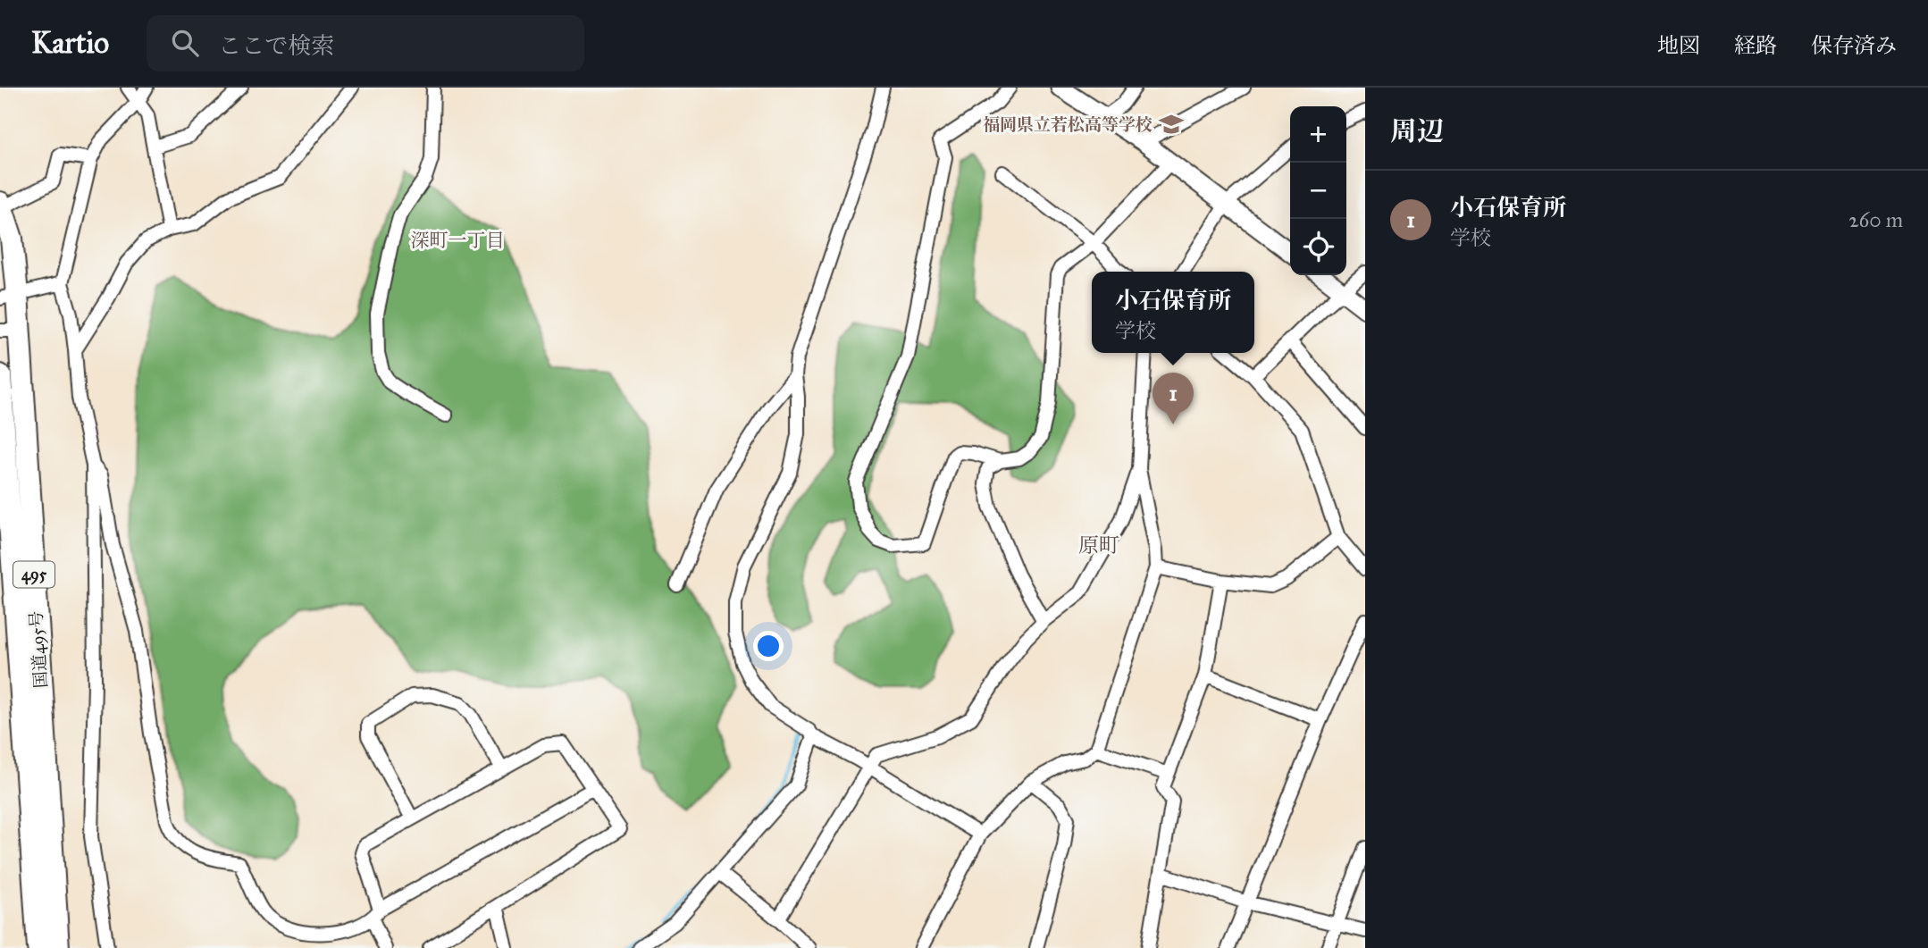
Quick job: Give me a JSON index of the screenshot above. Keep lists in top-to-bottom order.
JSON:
{
  "streets": {
    "highway": ["495", "国道495号"]
  },
  "districts": ["深町一丁目", "原町"],
  "places": {
    "school or university": ["福岡県立若松高等学校"]
  },
  "page": {
    "header": "Kartio",
    "search": "ここで検索",
    "nav": ["地図", "経路", "保存済み"],
    "heading": "周辺",
    "map_buttons": ["+", "−"],
    "list": [
      {
        "mark": "1",
        "name": "小石保育所",
        "note": "学校",
        "value": "260 m"
      }
    ],
    "popup": ["小石保育所", "学校"],
    "pins": "1"
  }
}
